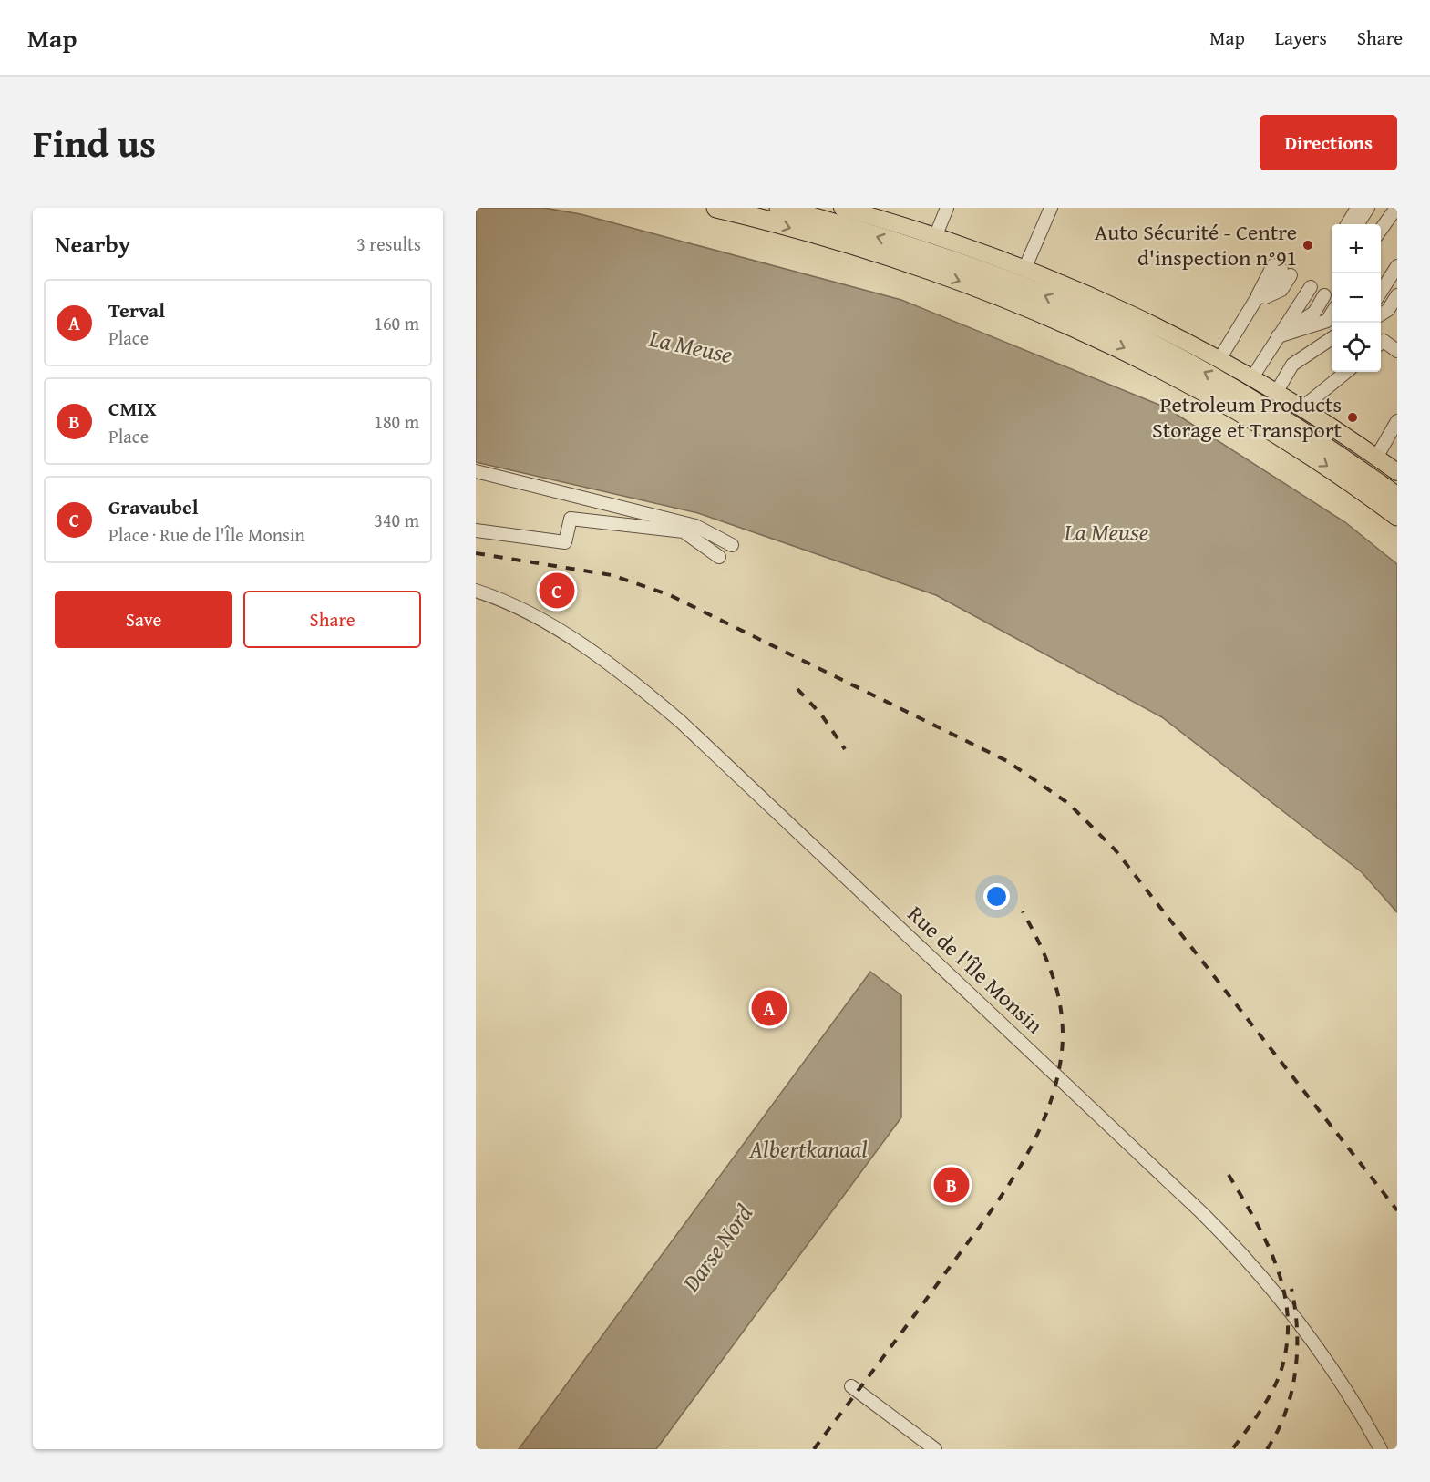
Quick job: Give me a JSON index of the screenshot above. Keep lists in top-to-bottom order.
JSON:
{
  "streets": {
    "street": ["Rue de l'Île Monsin"]
  },
  "water": ["La Meuse", "Albertkanaal", "Darse Nord"],
  "places": ["Auto Sécurité - Centre d'inspection n°91", "Petroleum Products Storage et Transport"],
  "page": {
    "header": "Map",
    "nav": ["Map", "Layers", "Share"],
    "title": "Find us",
    "buttons": [
      "Directions",
      ["Save", "Share"]
    ],
    "heading": ["Nearby", "3 results"],
    "map_buttons": ["+", "−"],
    "list": [
      {
        "mark": "A",
        "name": "Terval",
        "note": "Place",
        "value": "160 m"
      },
      {
        "mark": "B",
        "name": "CMIX",
        "note": "Place",
        "value": "180 m"
      },
      {
        "mark": "C",
        "name": "Gravaubel",
        "note": "Place · Rue de l'Île Monsin",
        "value": "340 m"
      }
    ],
    "pins": ["C", "A", "B"]
  }
}
